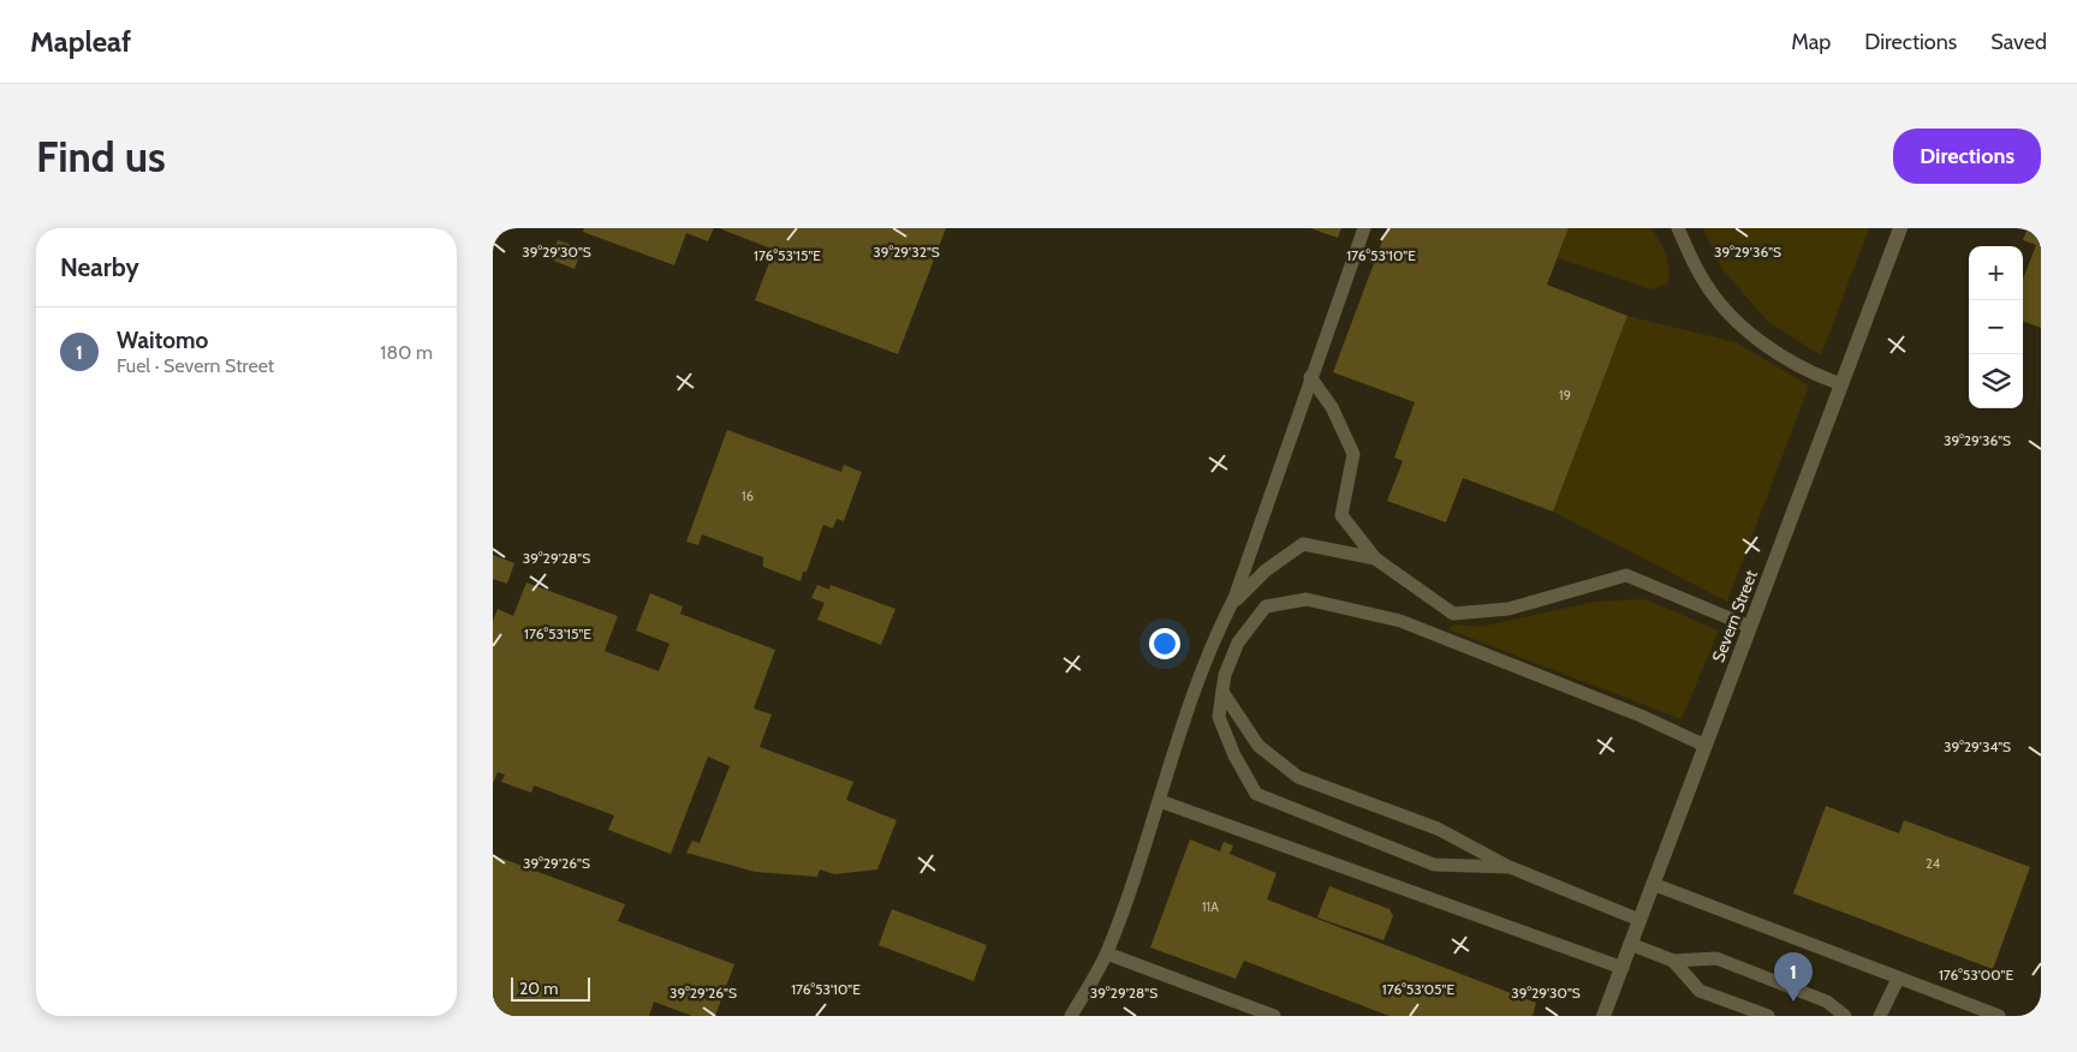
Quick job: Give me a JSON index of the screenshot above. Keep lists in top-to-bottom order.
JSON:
{
  "streets": {
    "street": ["Severn Street"]
  },
  "house_numbers": [
    "19",
    "16",
    "24",
    "11A"
  ],
  "scale_bar": "20 m",
  "page": {
    "header": "Mapleaf",
    "nav": ["Map", "Directions", "Saved"],
    "buttons": "Directions",
    "title": "Find us",
    "heading": "Nearby",
    "map_buttons": ["+", "−"],
    "list": [
      {
        "mark": "1",
        "name": "Waitomo",
        "note": "Fuel · Severn Street",
        "value": "180 m"
      }
    ],
    "pins": "1",
    "scale": "20 m"
  },
  "coordinates": [
    "39°29'30\"S",
    "39°29'32\"S",
    "39°29'36\"S",
    "176°53'10\"E",
    "176°53'15\"E",
    "39°29'28\"S",
    "39°29'34\"S",
    "39°29'26\"S",
    "176°53'00\"E",
    "176°53'05\"E"
  ]
}
